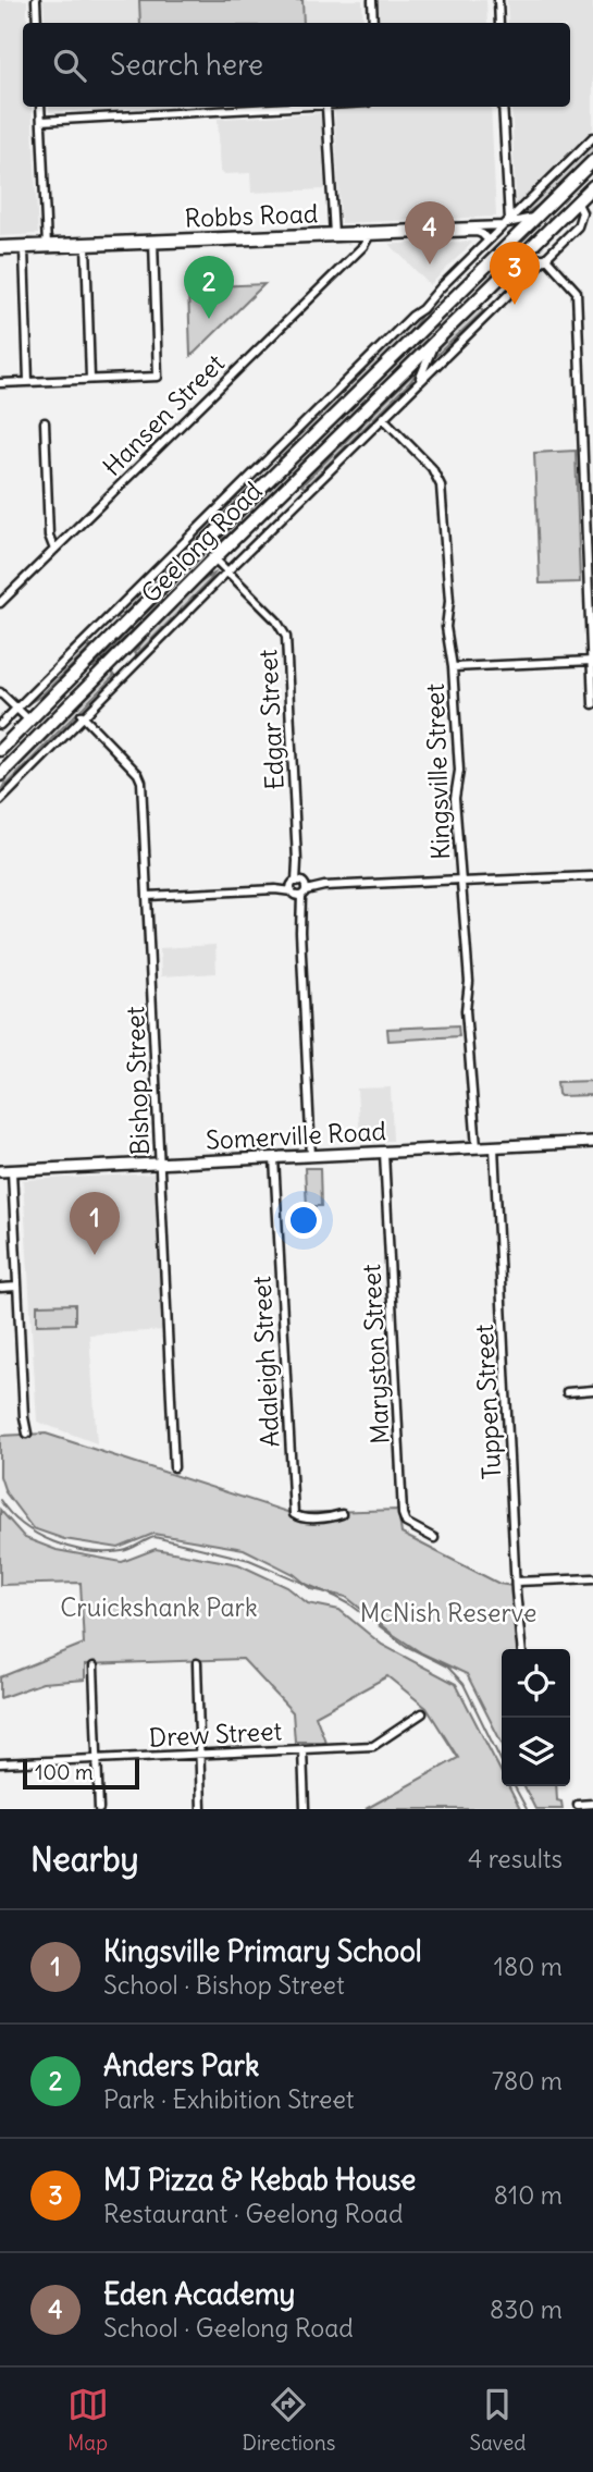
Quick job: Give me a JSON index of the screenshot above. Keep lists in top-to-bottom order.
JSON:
{
  "streets": {
    "highway": ["Geelong Road"],
    "main road": ["Somerville Road"],
    "street": [
      "Robbs Road",
      "Hansen Street",
      "Edgar Street",
      "Kingsville Street",
      "Bishop Street",
      "Maryston Street",
      "Adaleigh Street",
      "Tuppen Street",
      "Drew Street"
    ]
  },
  "crossings": [
    ["Robbs Road", "Hansen Street"],
    ["Robbs Road", "Geelong Road"],
    ["Geelong Road", "Edgar Street"],
    ["Geelong Road", "Kingsville Street"],
    ["Geelong Road", "Bishop Street"],
    ["Edgar Street", "Somerville Road"],
    ["Kingsville Street", "Somerville Road"],
    ["Bishop Street", "Somerville Road"],
    ["Somerville Road", "Maryston Street"],
    ["Somerville Road", "Adaleigh Street"],
    ["Somerville Road", "Tuppen Street"]
  ],
  "parks": ["Cruickshank Park", "McNish Reserve"],
  "scale_bar": "100 m",
  "page": {
    "search": "Search here",
    "pins": [
      "4",
      "3",
      "2",
      "1"
    ],
    "scale": "100 m",
    "heading": ["Nearby", "4 results"],
    "list": [
      {
        "mark": "1",
        "name": "Kingsville Primary School",
        "note": "School · Bishop Street",
        "value": "180 m"
      },
      {
        "mark": "2",
        "name": "Anders Park",
        "note": "Park · Exhibition Street",
        "value": "780 m"
      },
      {
        "mark": "3",
        "name": "MJ Pizza & Kebab House",
        "note": "Restaurant · Geelong Road",
        "value": "810 m"
      },
      {
        "mark": "4",
        "name": "Eden Academy",
        "note": "School · Geelong Road",
        "value": "830 m"
      }
    ],
    "nav": ["Map", "Directions", "Saved"]
  }
}
